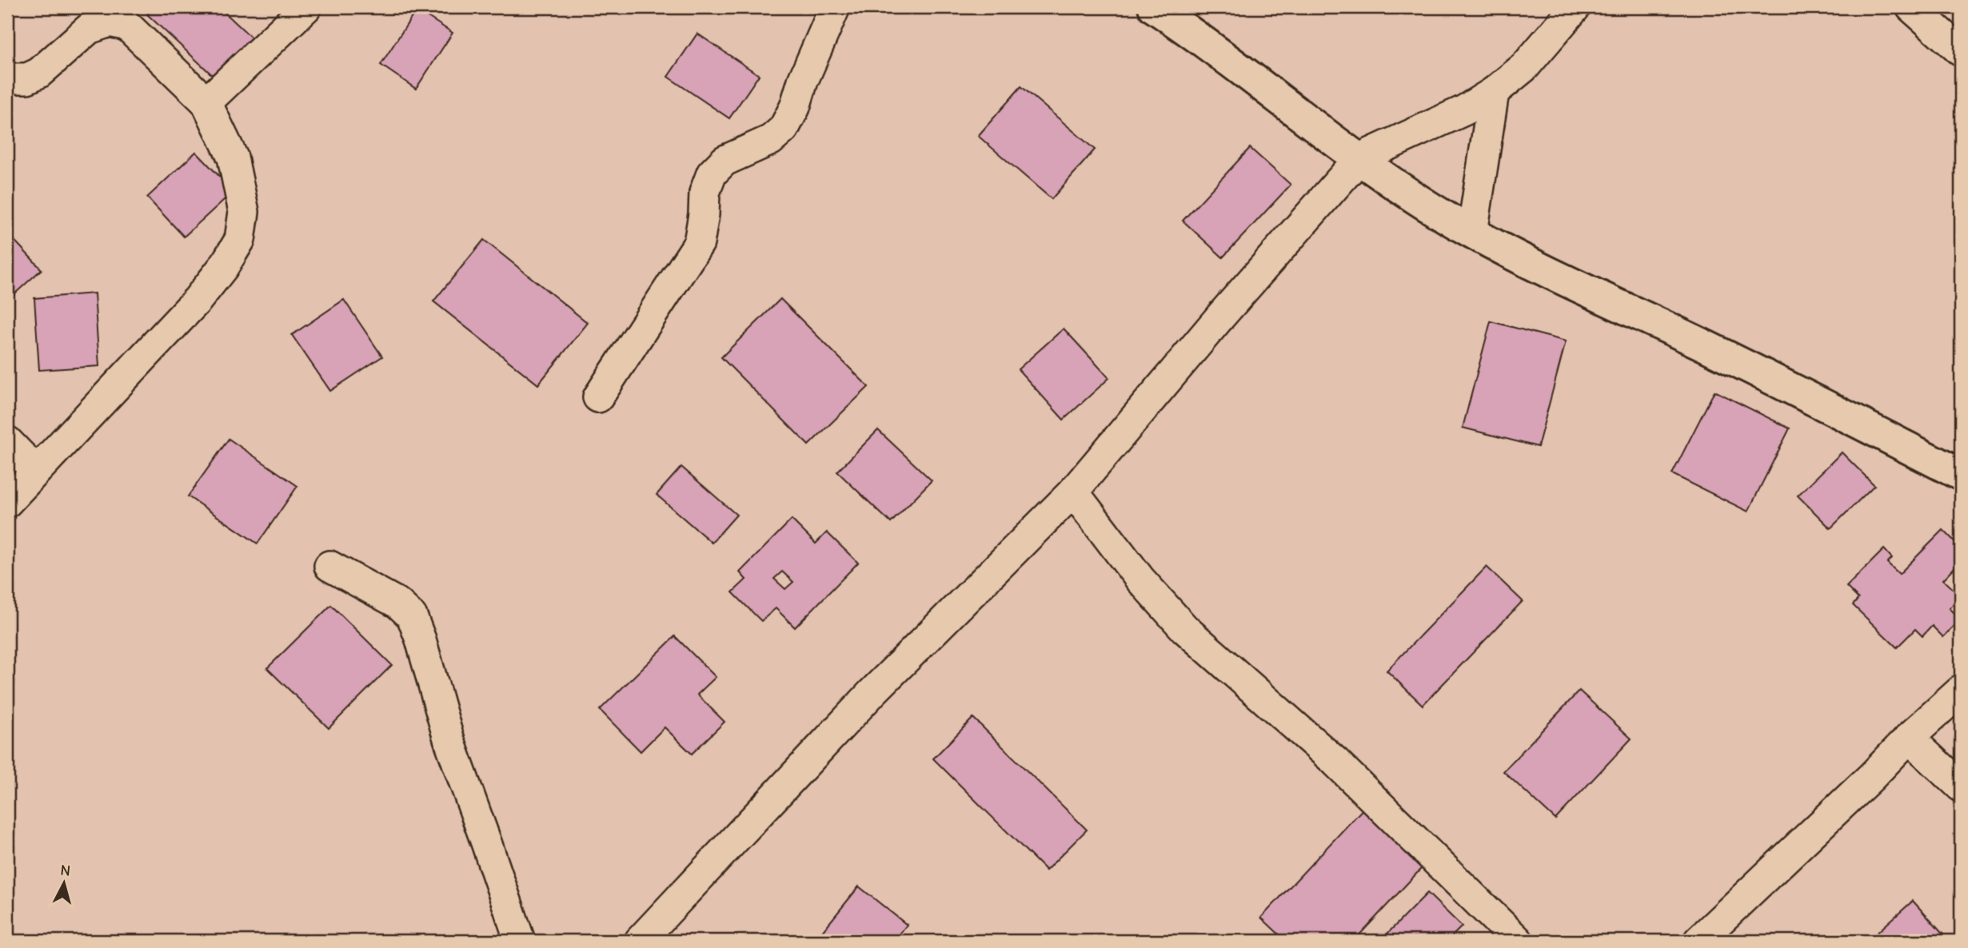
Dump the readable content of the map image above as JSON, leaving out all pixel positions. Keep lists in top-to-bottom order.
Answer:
{
  "north": "top"
}
